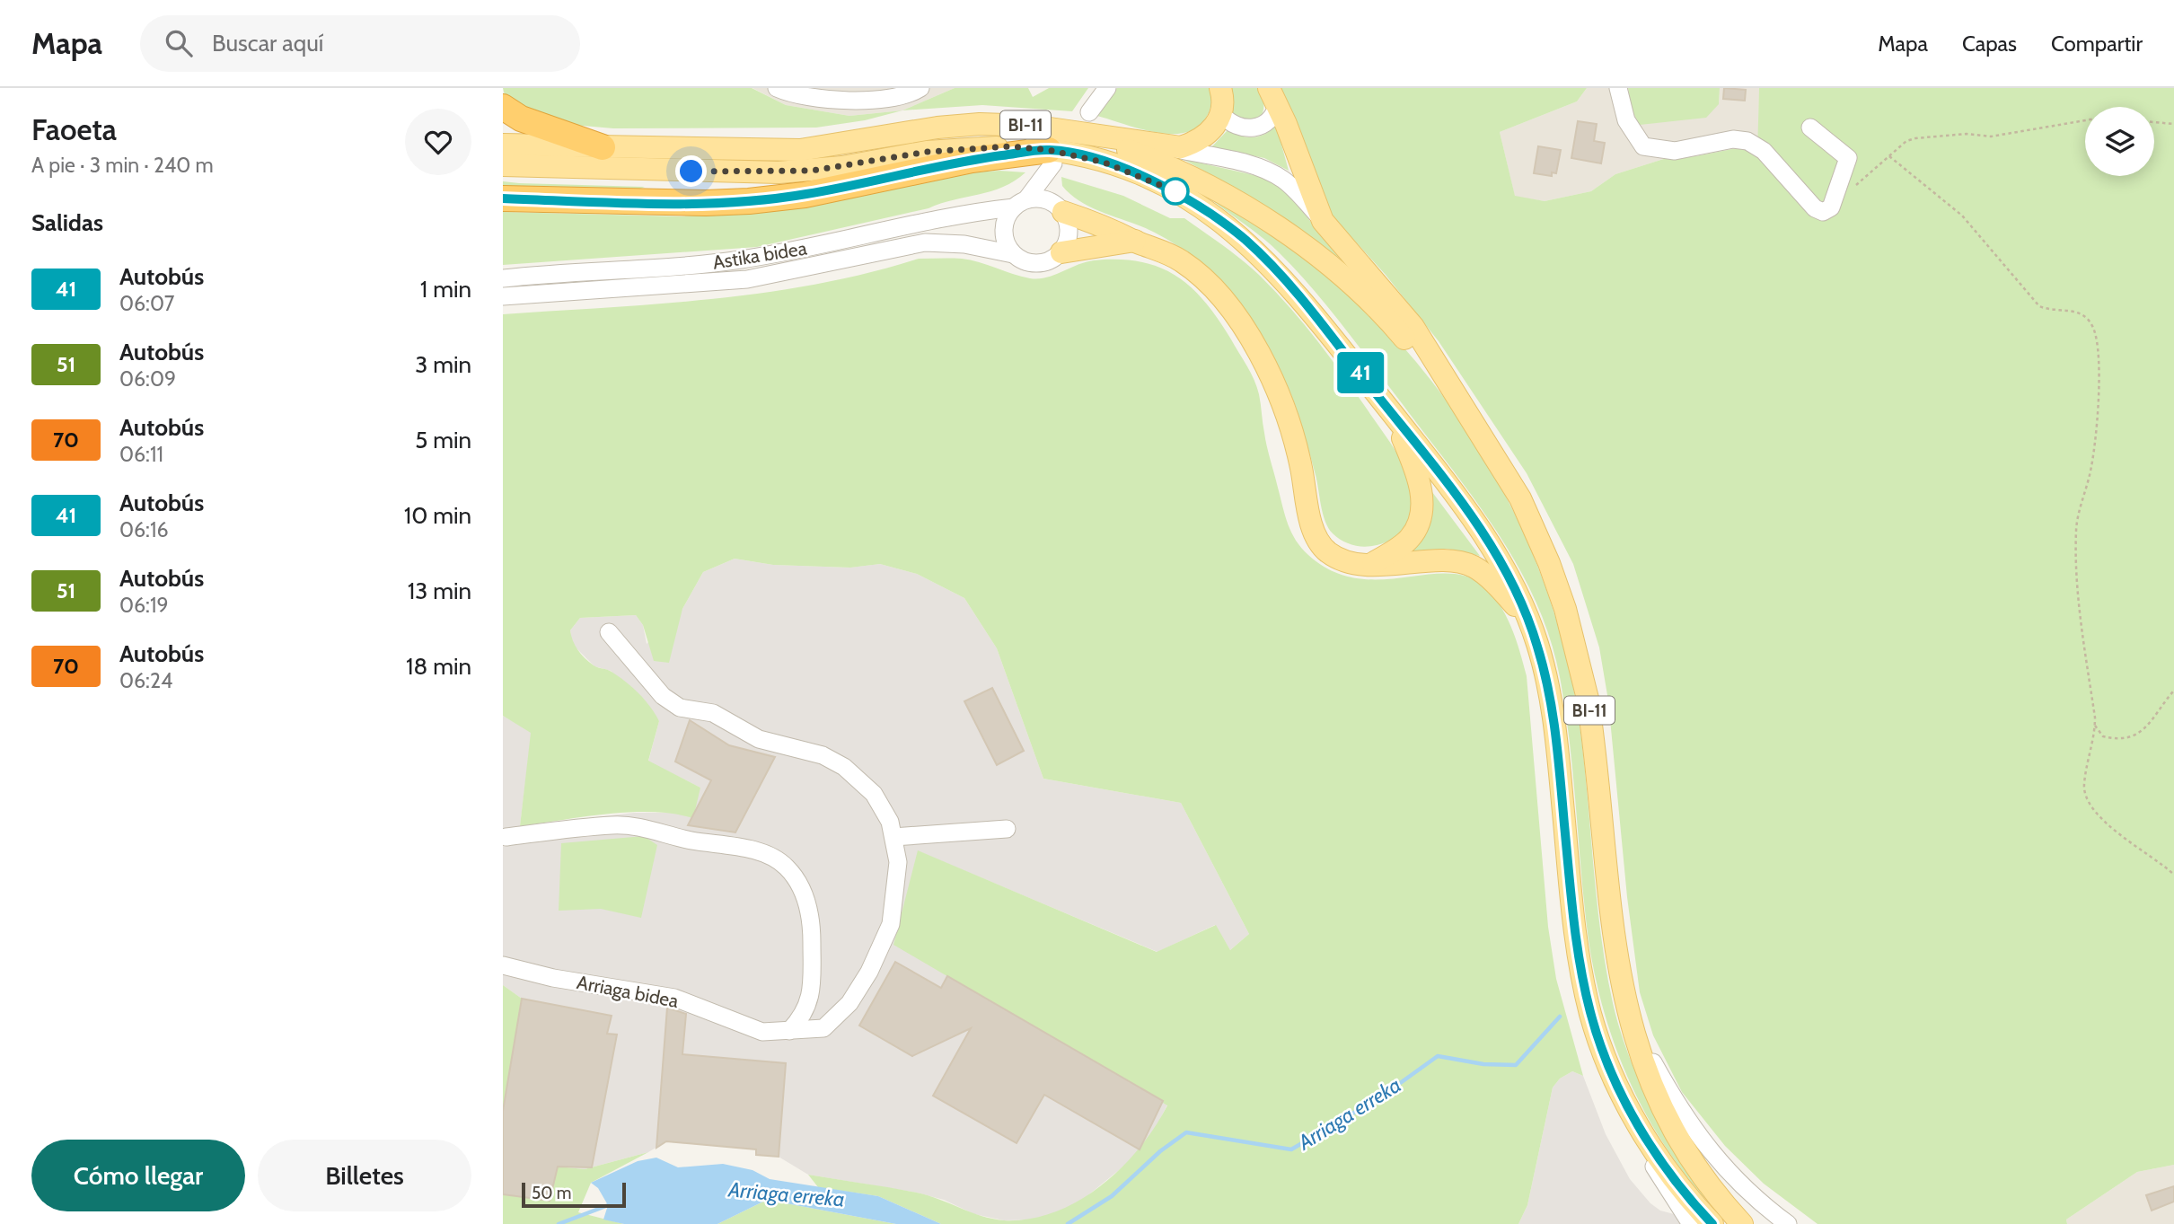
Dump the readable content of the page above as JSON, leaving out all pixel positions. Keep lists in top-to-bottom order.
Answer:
{
  "streets": {
    "main road": ["BI-11"],
    "street": ["Astika bidea", "Arriaga bidea"]
  },
  "water": ["Arriaga erreka"],
  "lines": ["bus line 41"],
  "scale_bar": "50 m",
  "page": {
    "header": "Mapa",
    "search": "Buscar aquí",
    "nav": ["Mapa", "Capas", "Compartir"],
    "heading": [
      ["Faoeta", "A pie · 3 min · 240 m"],
      "Salidas"
    ],
    "on_map": "41",
    "list": [
      {
        "mark": "41",
        "name": "Autobús",
        "note": "06:07",
        "value": "1 min"
      },
      {
        "mark": "51",
        "name": "Autobús",
        "note": "06:09",
        "value": "3 min"
      },
      {
        "mark": "70",
        "name": "Autobús",
        "note": "06:11",
        "value": "5 min"
      },
      {
        "mark": "41",
        "name": "Autobús",
        "note": "06:16",
        "value": "10 min"
      },
      {
        "mark": "51",
        "name": "Autobús",
        "note": "06:19",
        "value": "13 min"
      },
      {
        "mark": "70",
        "name": "Autobús",
        "note": "06:24",
        "value": "18 min"
      }
    ],
    "buttons": ["Cómo llegar", "Billetes"],
    "scale": "50 m"
  }
}
